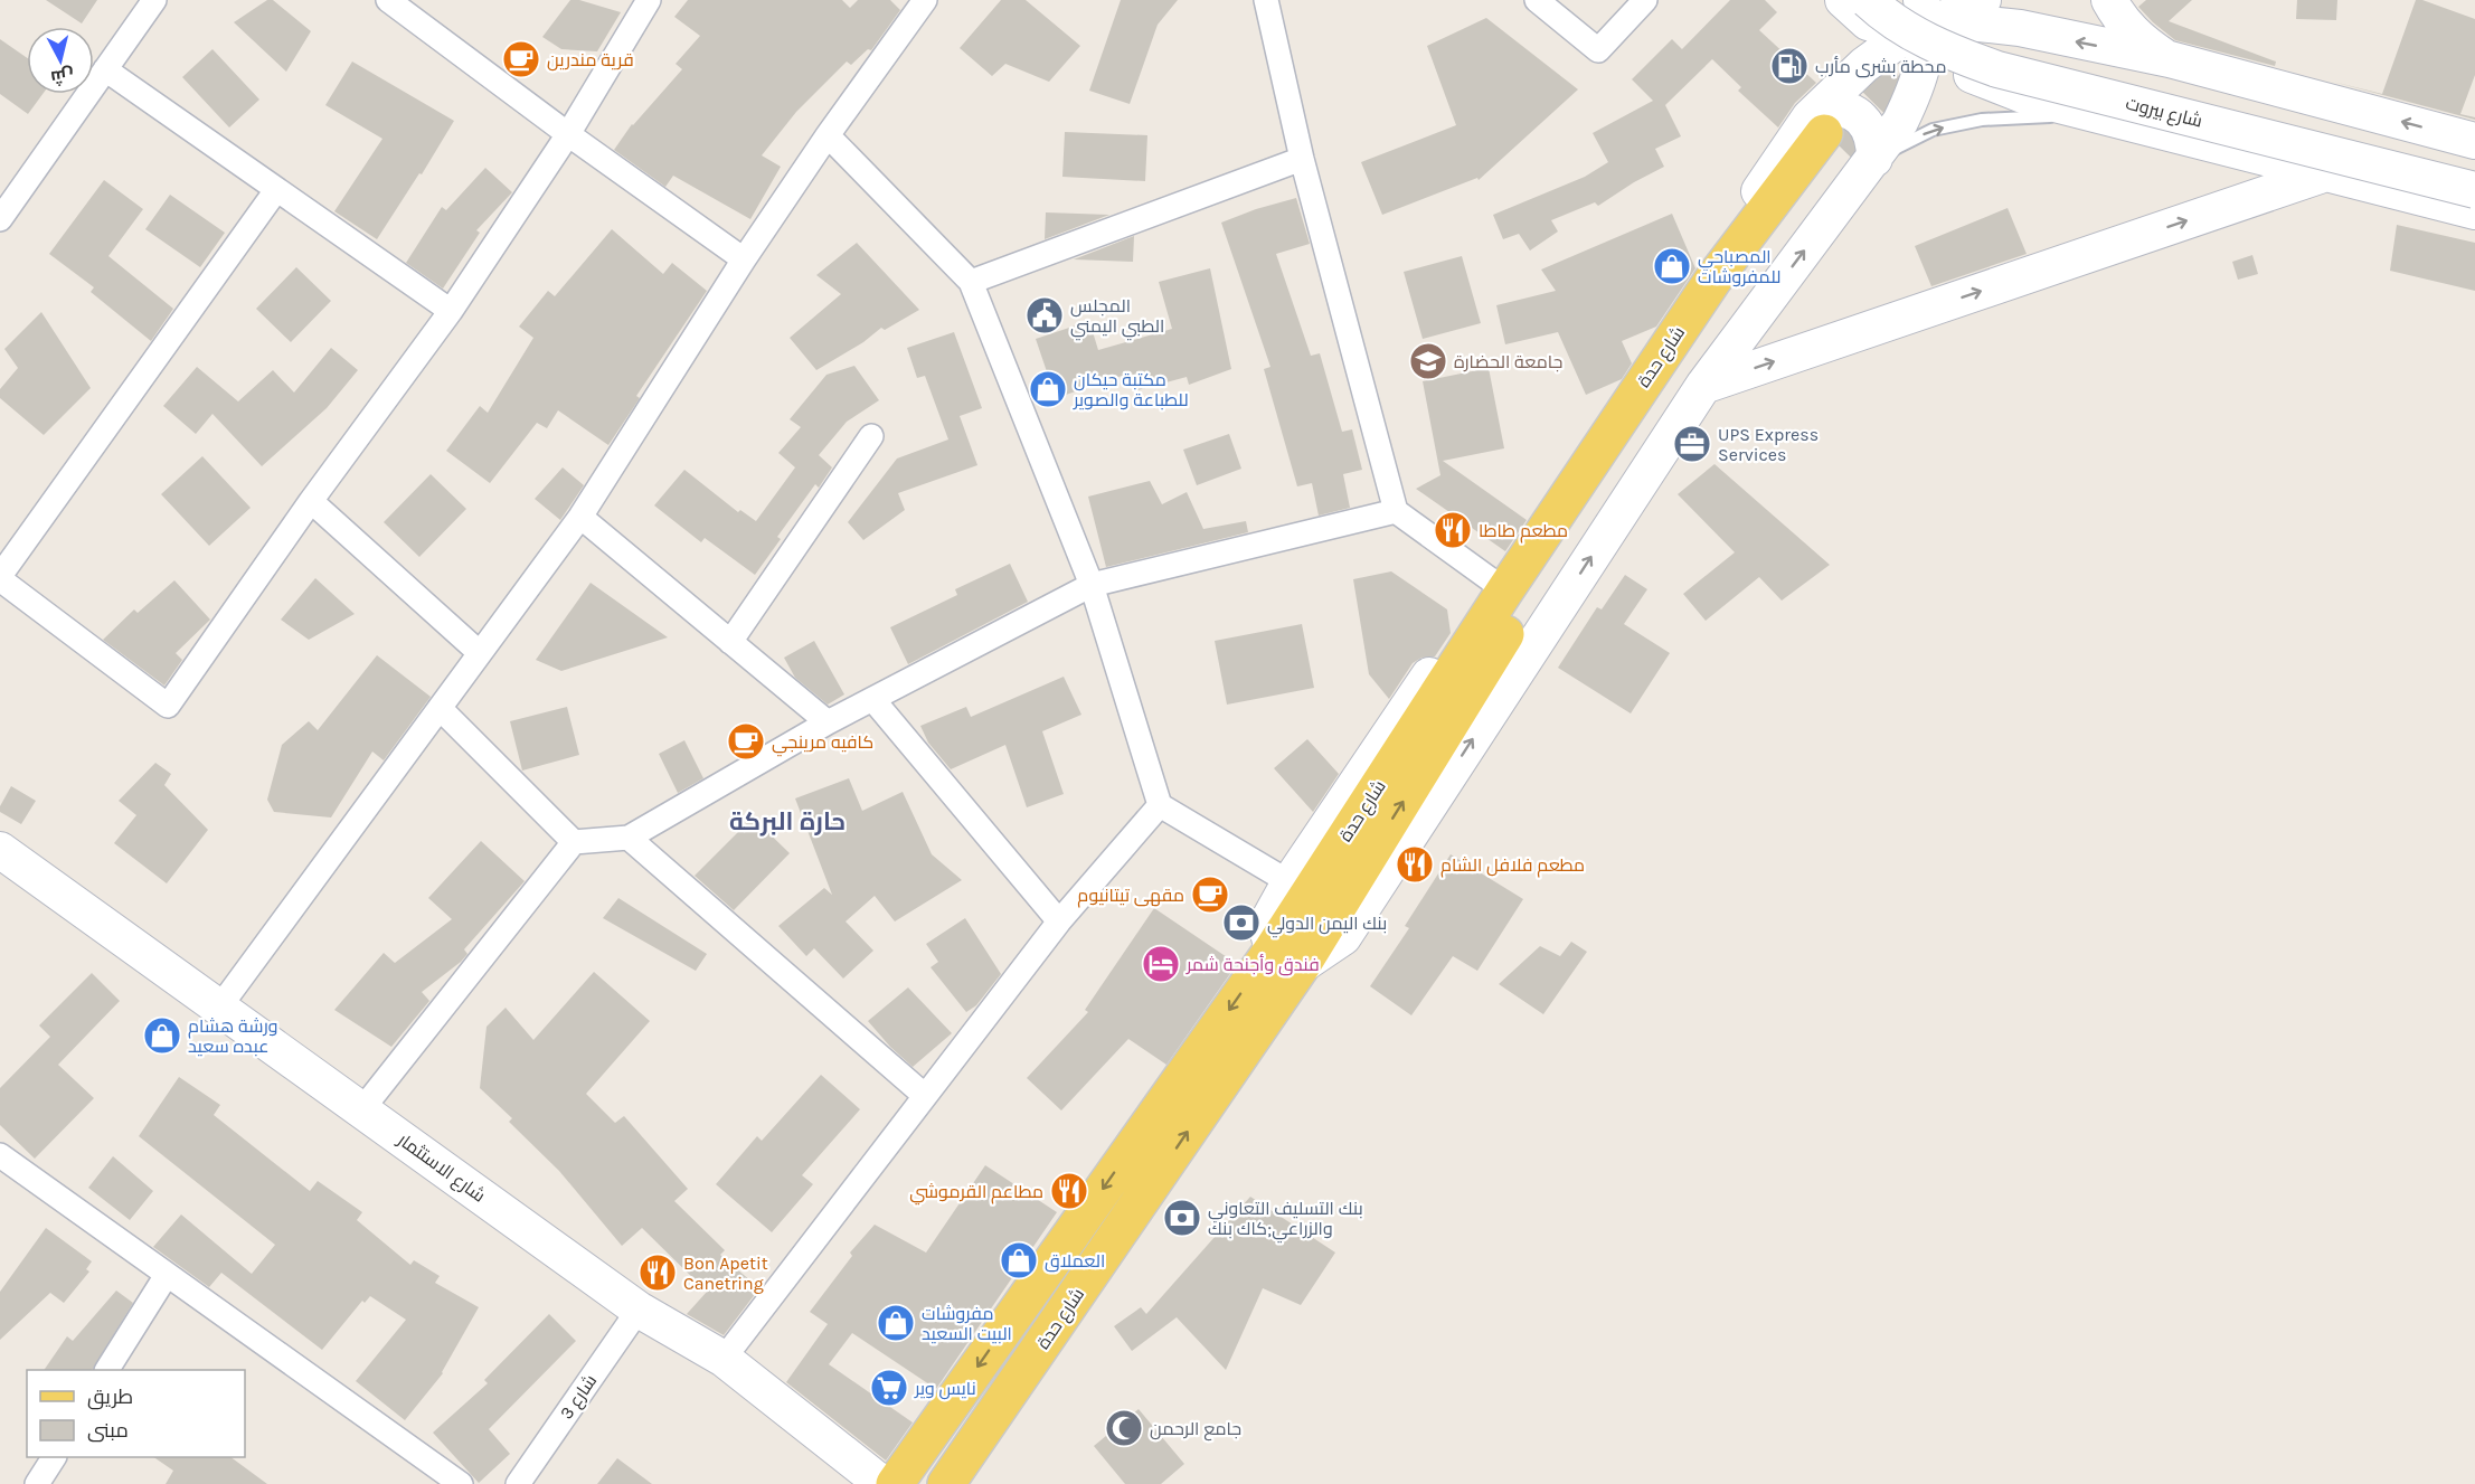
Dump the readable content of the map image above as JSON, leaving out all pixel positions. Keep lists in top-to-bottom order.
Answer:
{
  "streets": {
    "main road": ["شارع حدة"],
    "street": ["شارع بيروت", "شارع الاستثمار", "شارع 3"]
  },
  "crossings": [
    ["شارع الاستثمار", "شارع 3"]
  ],
  "districts": ["حارة البركة"],
  "places": {
    "cafe": ["قرية مندرين", "كافيه مرينجي", "مقهى تيتانيوم"],
    "fuel station": ["محطة بشرى مأرب"],
    "shop": [
      "المصباحي للمفروشات",
      "مكتبة حيكان للطباعة والصوير",
      "ورشة هشام عبده سعيد",
      "العملاق",
      "مفروشات البيت السعيد"
    ],
    "public building": ["المجلس الطبي اليمني"],
    "school or university": ["جامعة الحضارة"],
    "office": ["UPS Express Services"],
    "restaurant": [
      "مطعم طاطا",
      "مطعم فلافل الشام",
      "مطاعم القرموشي",
      "Bon Apetit Canetring"
    ],
    "bank": ["بنك اليمن الدولي", "بنك التسليف التعاوني والزراعي;كاك بنك"],
    "hotel": ["فندق وأجنحة شمر"],
    "supermarket": ["نايس وير"],
    "mosque": ["جامع الرحمن"]
  },
  "legend": ["طريق", "مبنى"],
  "north": "bottom"
}
